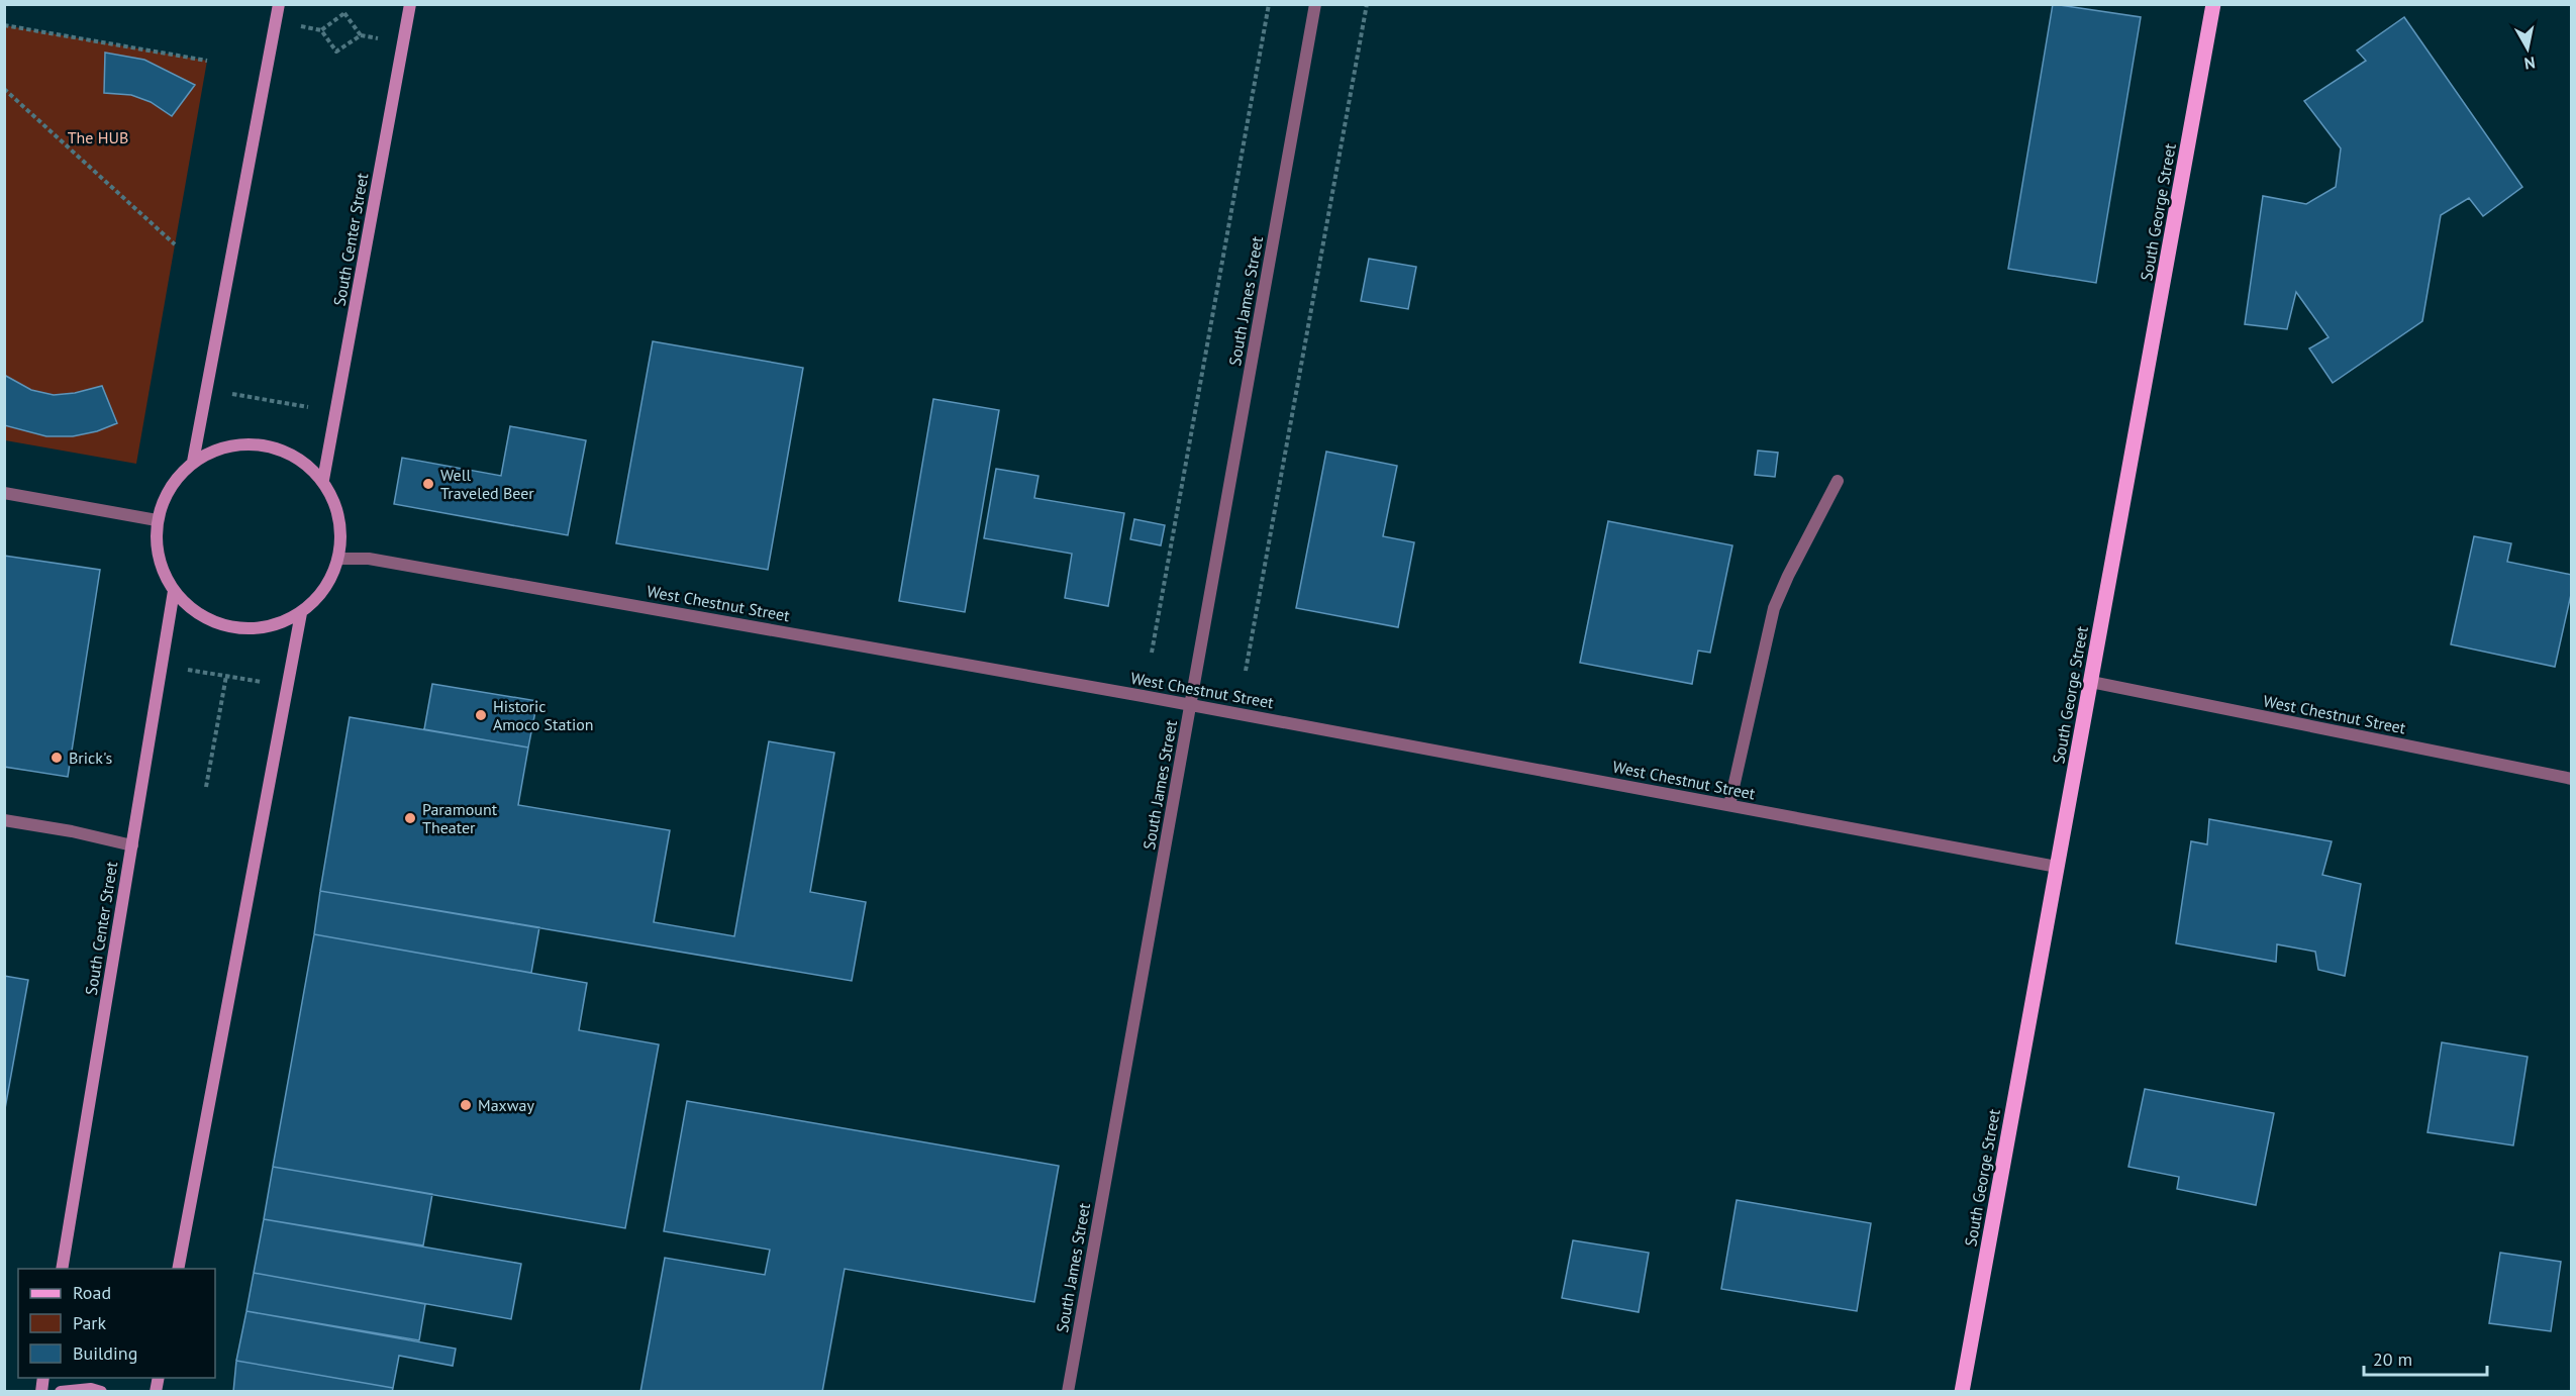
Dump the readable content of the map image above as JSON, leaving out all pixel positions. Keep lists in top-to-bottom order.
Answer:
{
  "streets": {
    "main road": ["South George Street"],
    "street": ["South Center Street", "South James Street", "West Chestnut Street"]
  },
  "crossings": [
    ["South George Street", "West Chestnut Street"],
    ["South Center Street", "West Chestnut Street"],
    ["South James Street", "West Chestnut Street"]
  ],
  "parks": ["The HUB"],
  "places": [
    "Well Traveled Beer",
    "Historic Amoco Station",
    "Brick's",
    "Paramount Theater",
    "Maxway"
  ],
  "legend": ["Road", "Park", "Building"],
  "scale_bar": "20 m",
  "north": "bottom"
}
